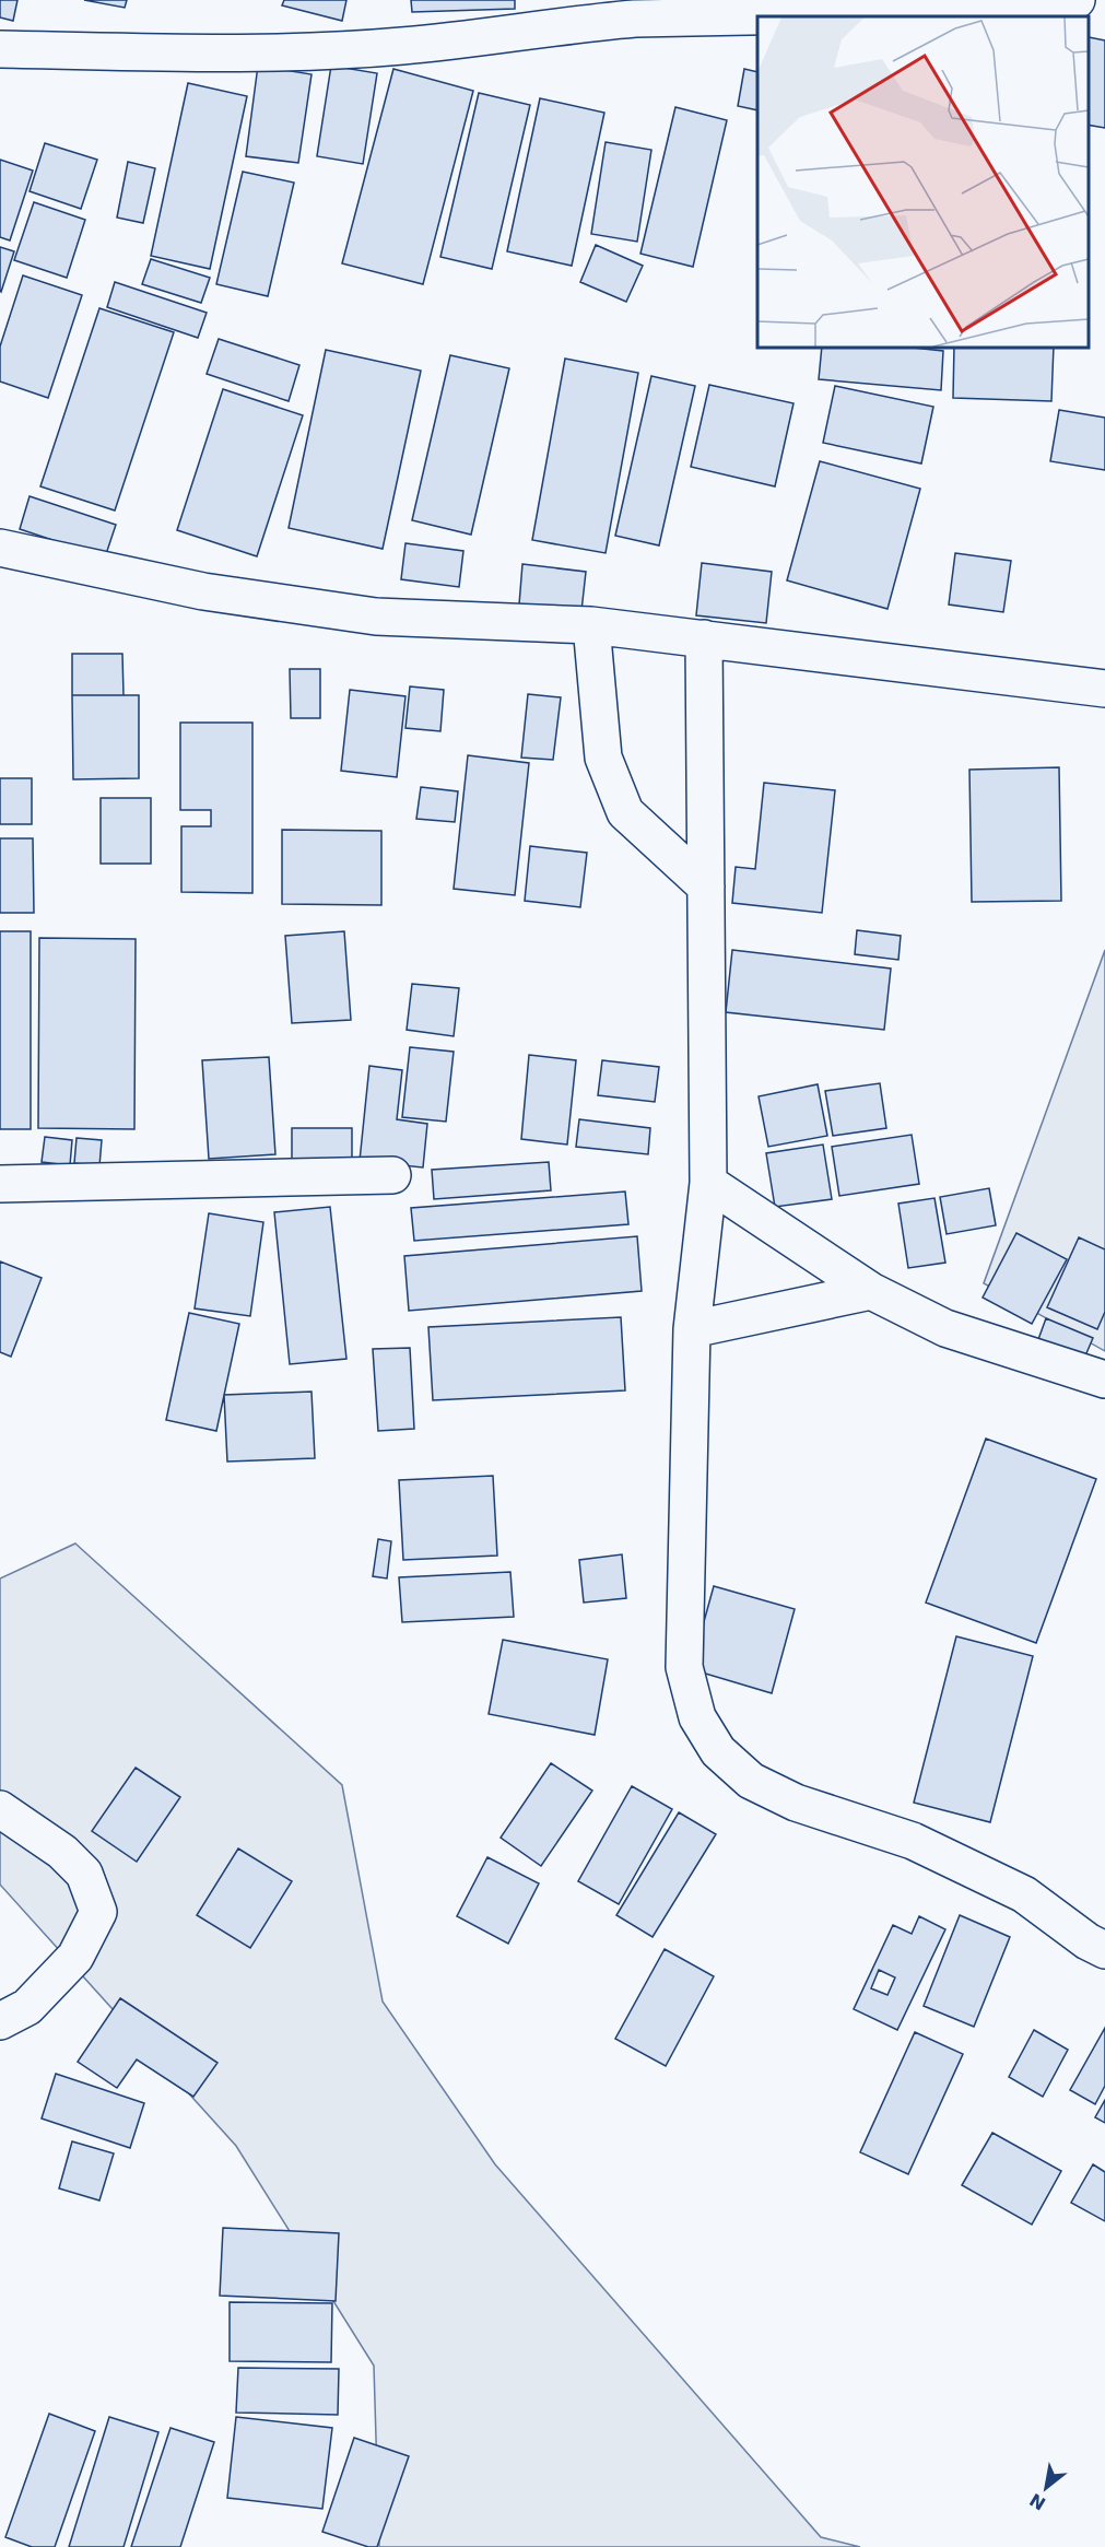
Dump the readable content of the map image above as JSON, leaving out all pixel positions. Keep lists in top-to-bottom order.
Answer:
{
  "north": "bottom left"
}
